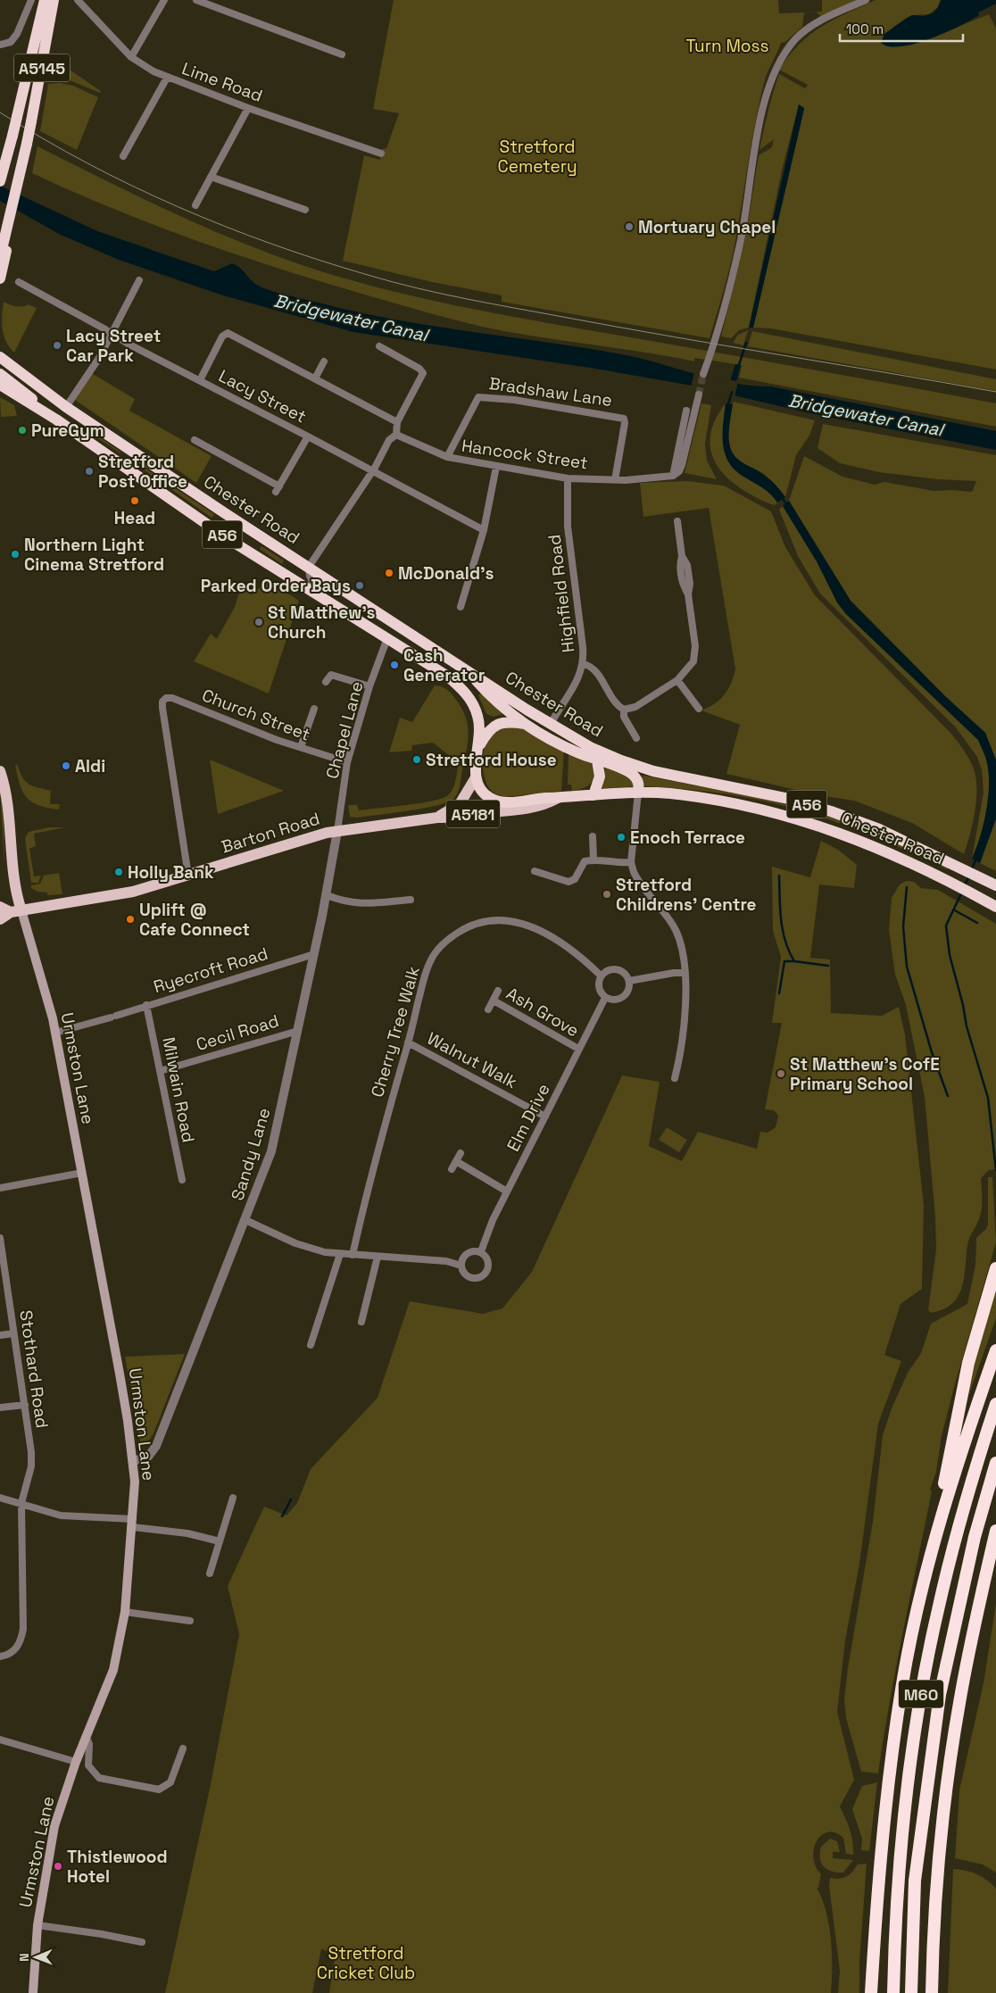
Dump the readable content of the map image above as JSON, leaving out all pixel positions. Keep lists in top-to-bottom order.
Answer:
{
  "streets": {
    "highway": [
      "A5145",
      "Chester Road",
      "A56",
      "M60"
    ],
    "main road": ["A5181", "Barton Road", "Urmston Lane"],
    "street": [
      "Lime Road",
      "Bradshaw Lane",
      "Lacy Street",
      "Hancock Street",
      "Highfield Road",
      "Church Street",
      "Chapel Lane",
      "Ryecroft Road",
      "Ash Grove",
      "Cherry Tree Walk",
      "Cecil Road",
      "Walnut Walk",
      "Milwain Road",
      "Elm Drive",
      "Sandy Lane",
      "Stothard Road"
    ]
  },
  "crossings": [
    ["Bradshaw Lane", "Hancock Street"],
    ["Hancock Street", "Highfield Road"],
    ["Chester Road", "A56"],
    ["Chester Road", "Chapel Lane"],
    ["Chester Road", "Barton Road"],
    ["Church Street", "Chapel Lane"],
    ["Church Street", "Barton Road"],
    ["Chapel Lane", "Barton Road"],
    ["Chapel Lane", "Sandy Lane"],
    ["Barton Road", "Urmston Lane"],
    ["Barton Road", "Sandy Lane"],
    ["Ryecroft Road", "Urmston Lane"],
    ["Ryecroft Road", "Milwain Road"],
    ["Ryecroft Road", "Sandy Lane"],
    ["Ash Grove", "Elm Drive"],
    ["Cherry Tree Walk", "Walnut Walk"],
    ["Cherry Tree Walk", "Elm Drive"],
    ["Cecil Road", "Milwain Road"],
    ["Cecil Road", "Sandy Lane"],
    ["Walnut Walk", "Elm Drive"],
    ["Urmston Lane", "Sandy Lane"]
  ],
  "water": ["Bridgewater Canal"],
  "parks": ["Turn Moss", "Stretford Cemetery", "Stretford Cricket Club"],
  "places": [
    "Mortuary Chapel",
    "Lacy Street Car Park",
    "PureGym",
    "Stretford Post Office",
    "Head",
    "Northern Light Cinema Stretford",
    "McDonald's",
    "Parked Order Bays",
    "St Matthew's Church",
    "Cash Generator",
    "Stretford House",
    "Aldi",
    "Enoch Terrace",
    "Holly Bank",
    "Stretford Childrens' Centre",
    "Uplift @ Cafe Connect",
    "St Matthew's CofE Primary School",
    "Thistlewood Hotel"
  ],
  "scale_bar": "100 m",
  "north": "left"
}
